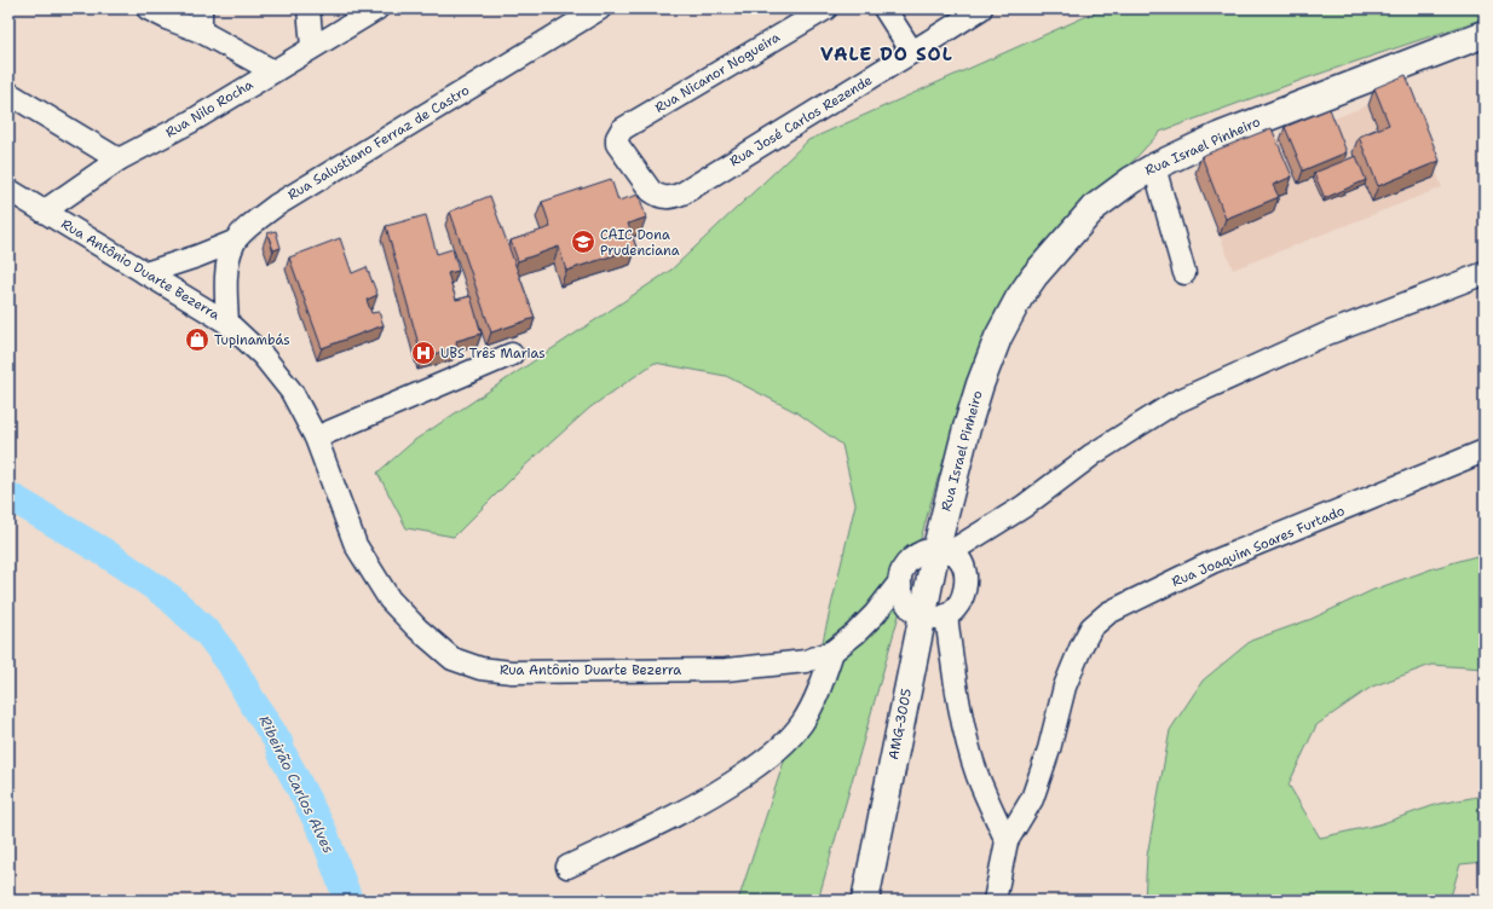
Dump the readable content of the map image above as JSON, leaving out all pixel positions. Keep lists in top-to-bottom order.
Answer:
{
  "streets": {
    "main road": ["Rua Israel Pinheiro", "AMG-3005"],
    "street": [
      "Rua Nicanor Nogueira",
      "Rua Nilo Rocha",
      "Rua José Carlos Rezende",
      "Rua Salustiano Ferraz de Castro",
      "Rua Antônio Duarte Bezerra",
      "Rua Joaquim Soares Furtado"
    ]
  },
  "crossings": [
    ["Rua Nicanor Nogueira", "Rua José Carlos Rezende"],
    ["Rua Nilo Rocha", "Rua Antônio Duarte Bezerra"],
    ["Rua Israel Pinheiro", "Rua Antônio Duarte Bezerra"],
    ["Rua Israel Pinheiro", "AMG-3005"],
    ["Rua Antônio Duarte Bezerra", "AMG-3005"]
  ],
  "districts": ["VALE DO SOL"],
  "water": ["Ribeirão Carlos Alves"],
  "places": {
    "school or university": ["CAIC Dona Prudenciana"],
    "shop": ["Tupinambás"],
    "hospital": ["UBS Três Marias"]
  }
}
